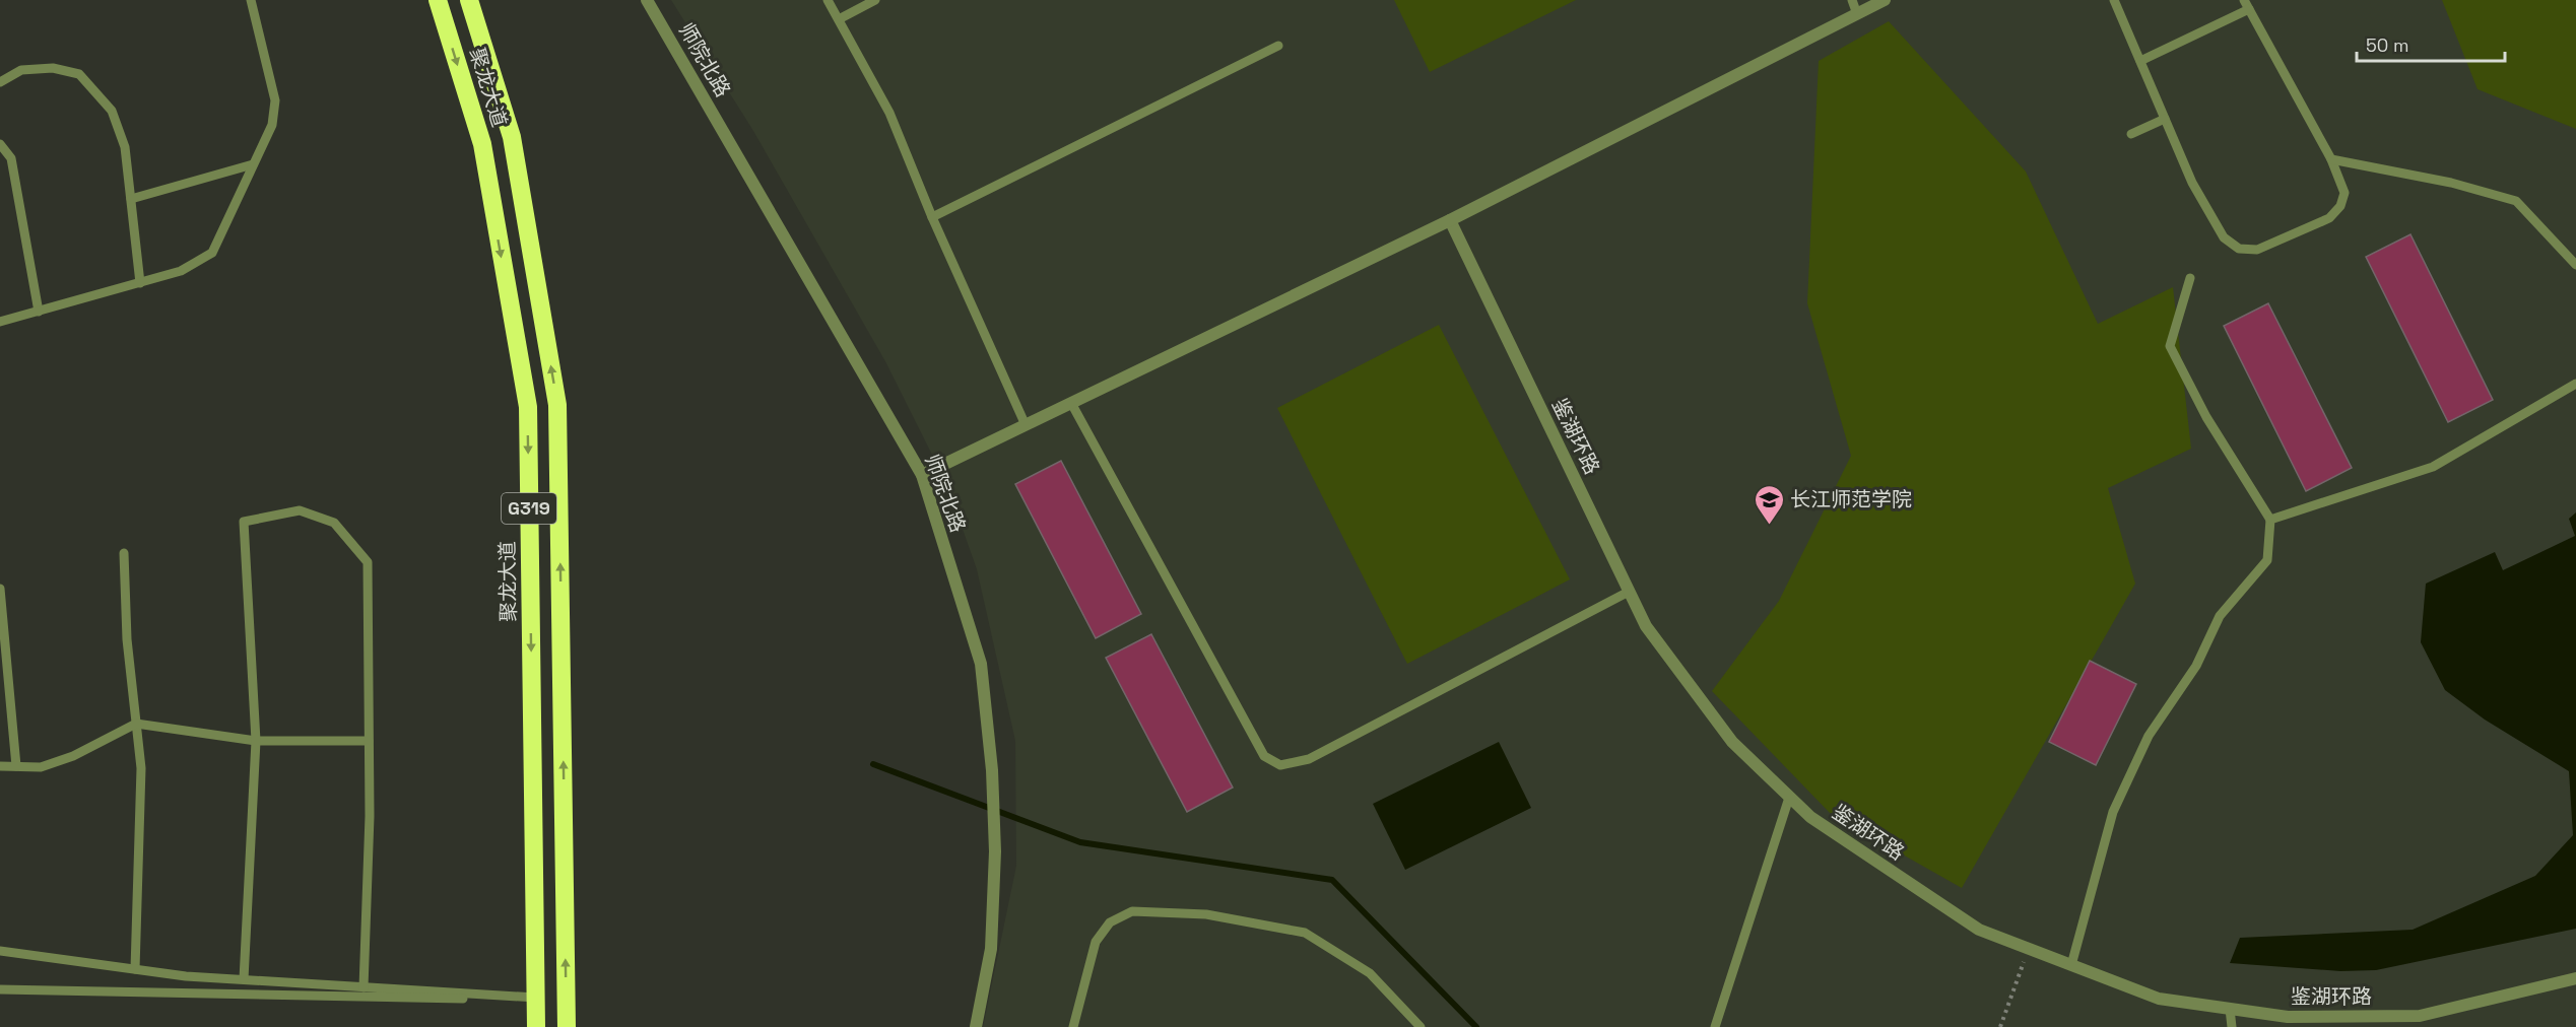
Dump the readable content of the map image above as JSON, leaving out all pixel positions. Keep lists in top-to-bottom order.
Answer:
{
  "streets": {
    "highway": ["聚龙大道", "G319"],
    "street": ["师院北路", "鉴湖环路"]
  },
  "places": {
    "school or university": ["长江师范学院"]
  },
  "scale_bar": "50 m"
}
